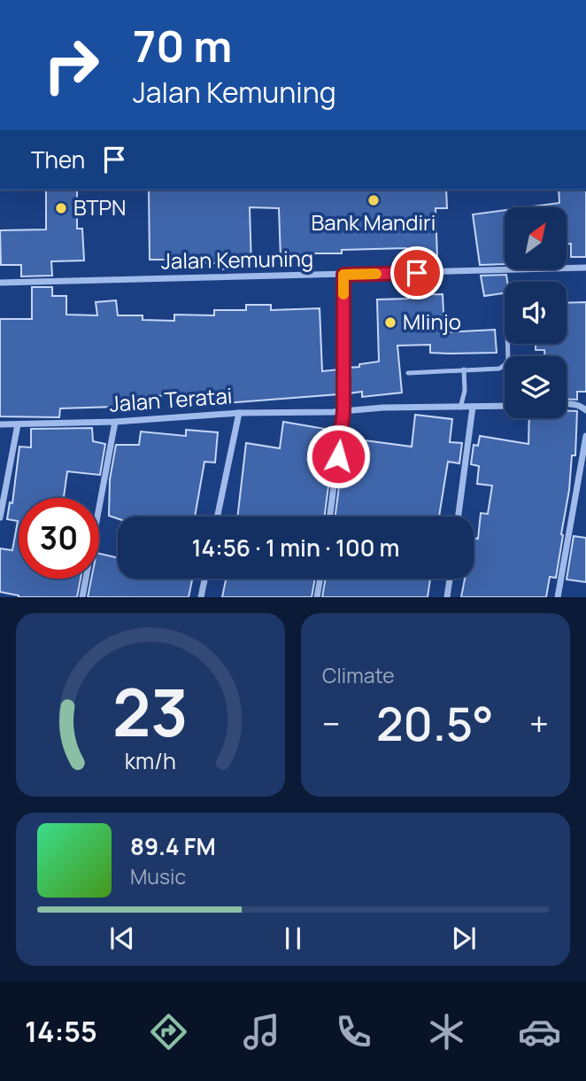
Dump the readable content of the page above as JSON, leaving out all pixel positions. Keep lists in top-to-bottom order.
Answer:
{
  "streets": {
    "street": ["Jalan Kemuning", "Jalan Teratai"]
  },
  "places": ["Bank Mandiri", "BTPN", "Mlinjo"],
  "north": "top right",
  "page": {
    "turn": ["70 m", "Jalan Kemuning"],
    "then": "Then",
    "limit": "30",
    "trip": "14:56 · 1 min · 100 m",
    "tile": "Climate",
    "heat": ["−", "20.5°", "+"],
    "song": ["89.4 FM", "Music"],
    "tabs": "14:55",
    "gauge": ["23", "km/h"]
  }
}
